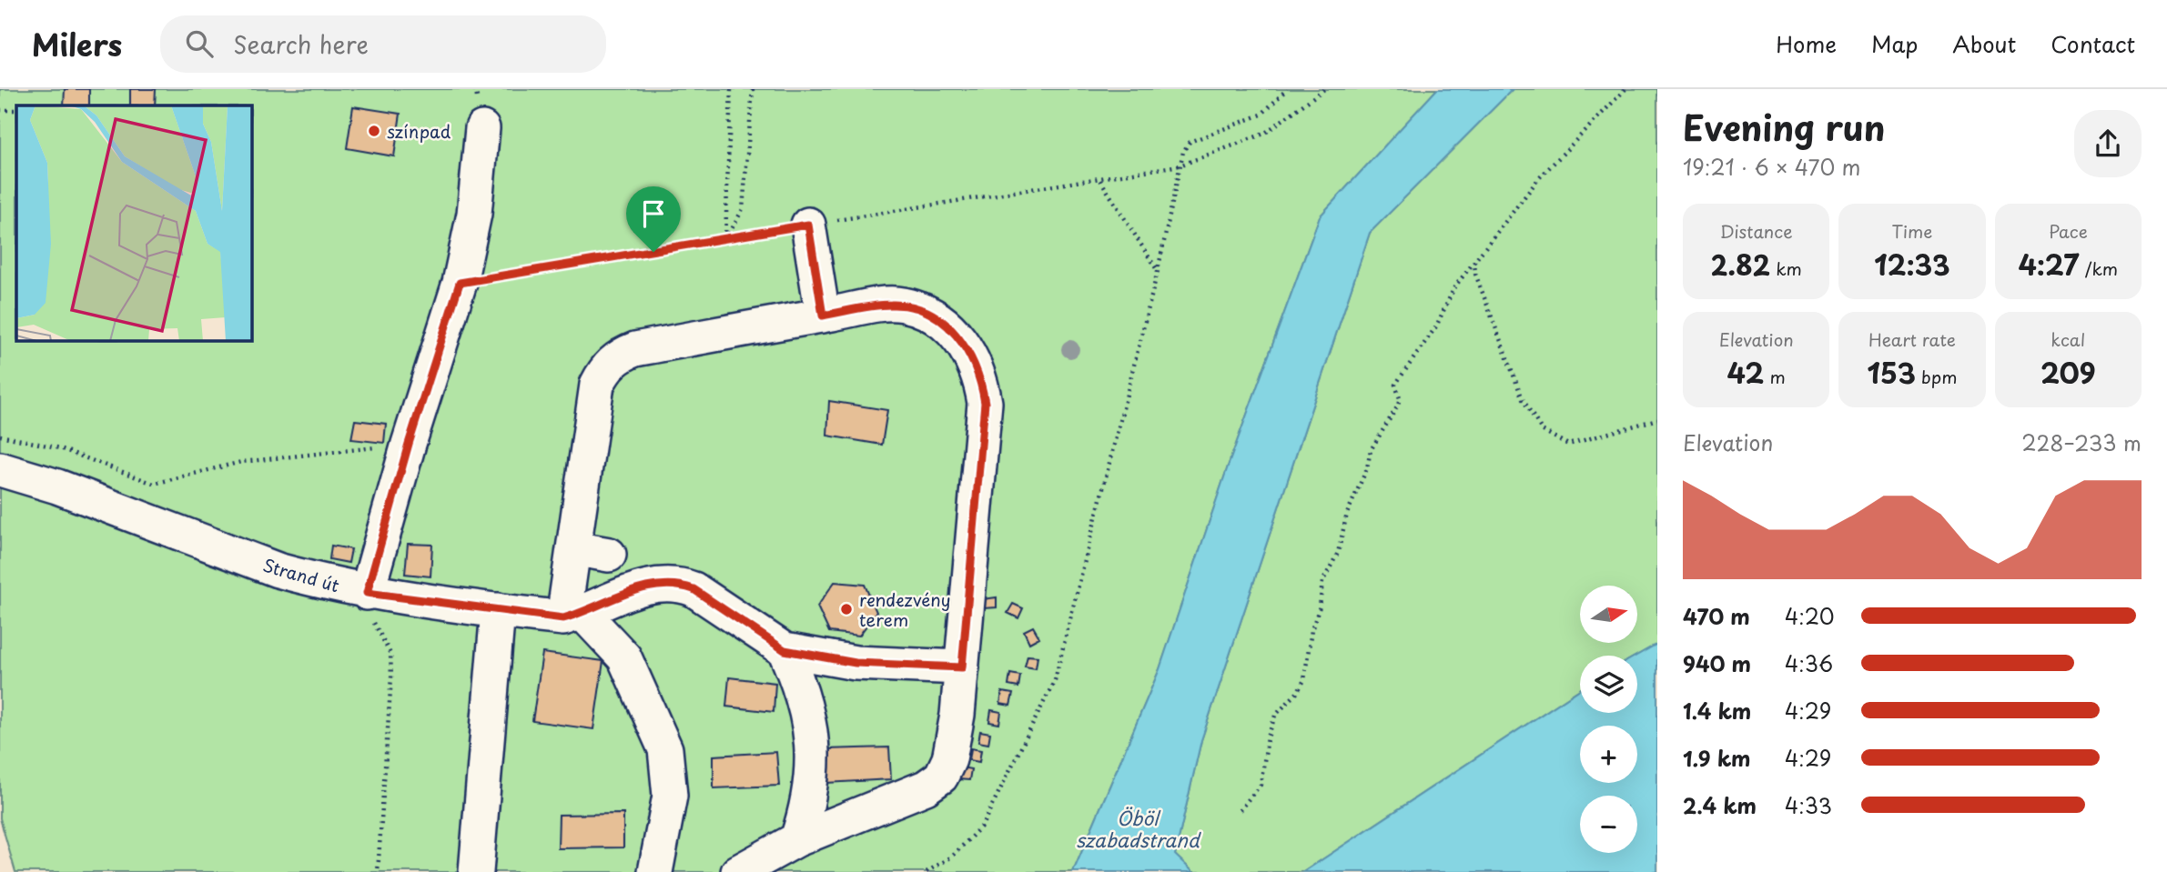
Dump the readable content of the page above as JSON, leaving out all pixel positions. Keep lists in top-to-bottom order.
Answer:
{
  "streets": {
    "lane": ["Strand út"]
  },
  "water": ["Öböl szabadstrand"],
  "places": ["színpad", "rendezvény terem"],
  "north": "right",
  "page": {
    "header": "Milers",
    "search": "Search here",
    "nav": [
      "Home",
      "Map",
      "About",
      "Contact"
    ],
    "heading": ["Evening run", "19:21 · 6 × 470 m"],
    "stats": [
      ["Distance", "2.82 km"],
      ["Time", "12:33"],
      ["Pace", "4:27 /km"],
      ["Elevation", "42 m"],
      ["Heart rate", "153 bpm"],
      ["kcal", "209"]
    ],
    "chart": ["Elevation", "228–233 m"],
    "map_buttons": ["+", "−"],
    "list": [
      {
        "name": "470 m",
        "note": "4:20"
      },
      {
        "name": "940 m",
        "note": "4:36"
      },
      {
        "name": "1.4 km",
        "note": "4:29"
      },
      {
        "name": "1.9 km",
        "note": "4:29"
      },
      {
        "name": "2.4 km",
        "note": "4:33"
      }
    ]
  }
}
